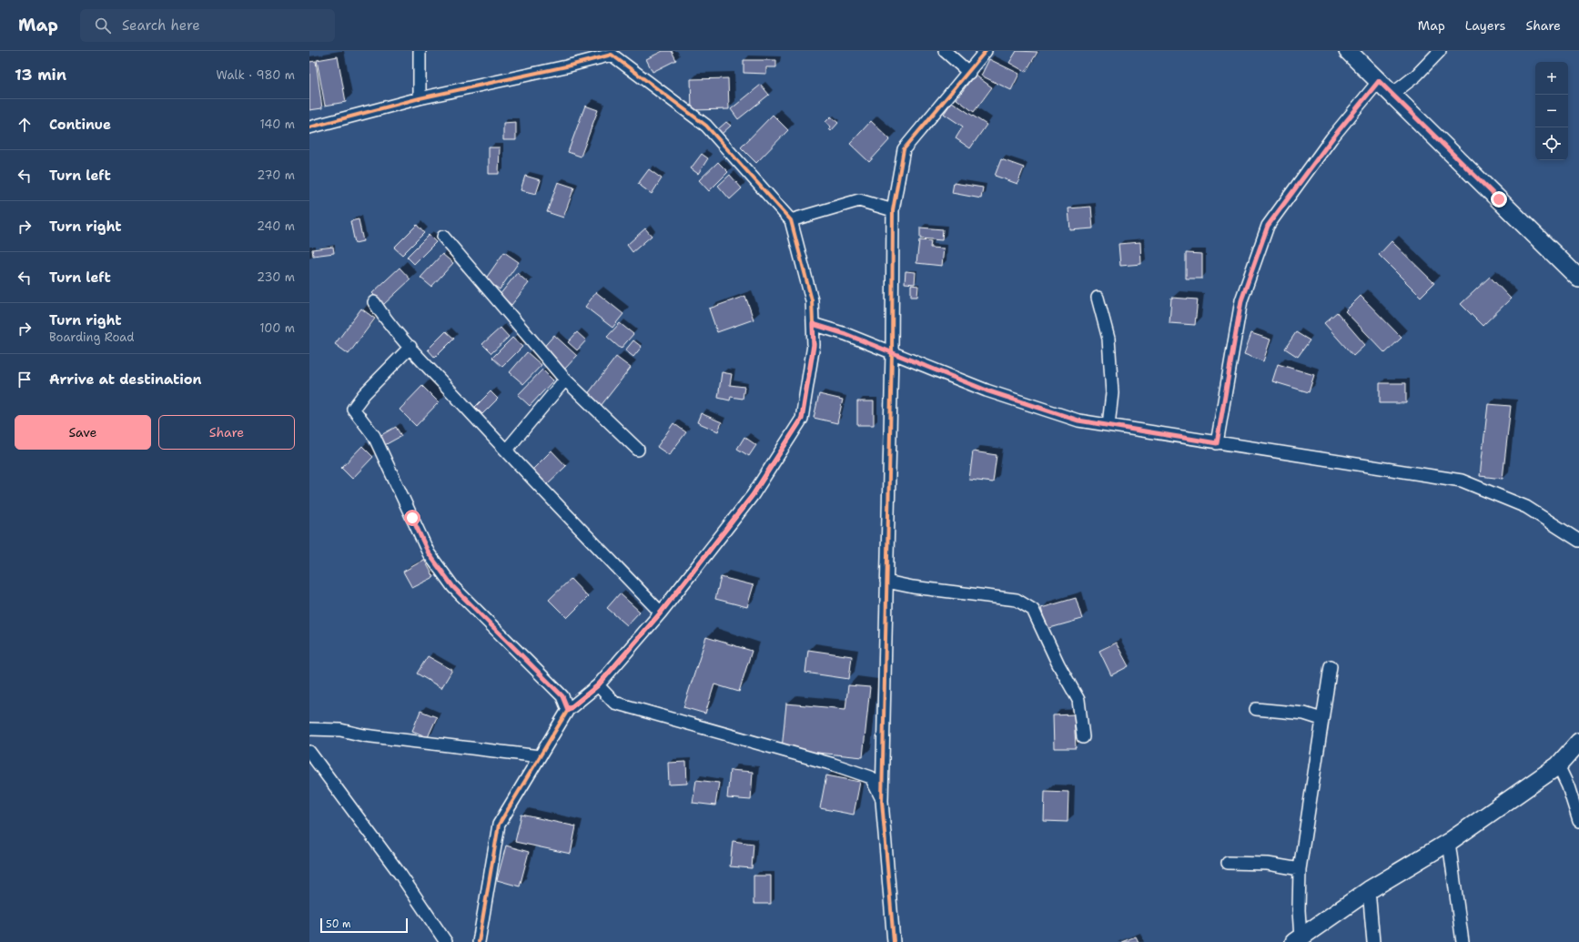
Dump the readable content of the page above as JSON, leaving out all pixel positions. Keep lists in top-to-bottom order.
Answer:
{
  "scale_bar": "50 m",
  "page": {
    "header": "Map",
    "search": "Search here",
    "nav": ["Map", "Layers", "Share"],
    "heading": ["13 min", "Walk · 980 m"],
    "map_buttons": ["+", "−"],
    "list": [
      ["Continue", "140 m"],
      ["Turn left", "270 m"],
      ["Turn right", "240 m"],
      ["Turn left", "230 m"],
      ["Turn right", "Boarding Road", "100 m"],
      "Arrive at destination"
    ],
    "buttons": ["Save", "Share"],
    "scale": "50 m"
  }
}
